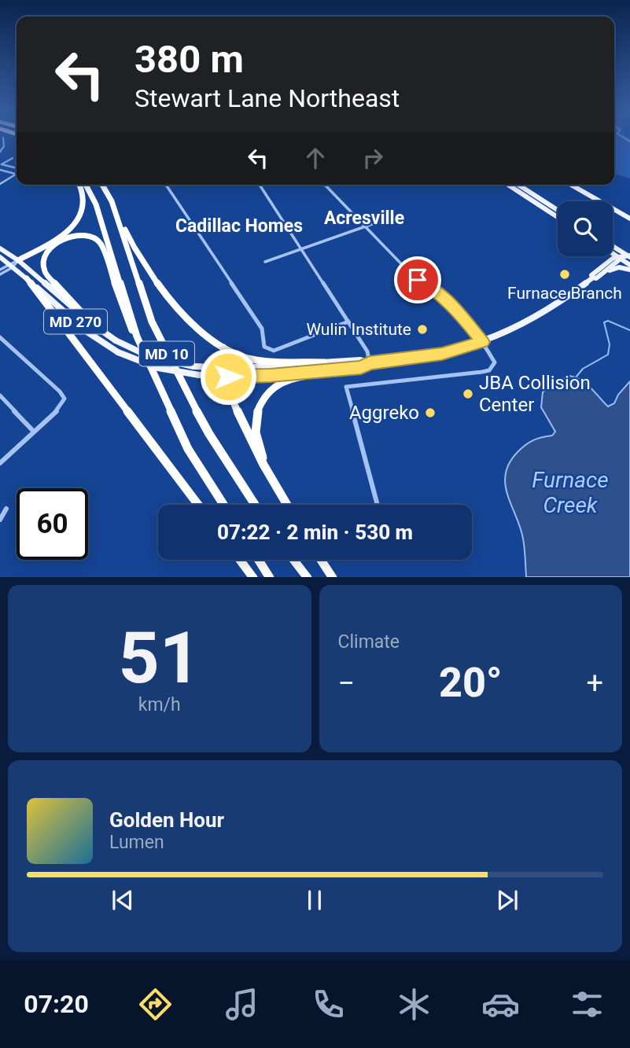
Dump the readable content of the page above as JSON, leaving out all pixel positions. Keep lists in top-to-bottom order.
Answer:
{
  "streets": {
    "highway": ["MD 10"],
    "main road": ["MD 270"]
  },
  "districts": ["Acresville", "Cadillac Homes"],
  "water": ["Furnace Creek"],
  "places": [
    "Furnace Branch",
    "Wulin Institute",
    "JBA Collision Center",
    "Aggreko"
  ],
  "page": {
    "turn": ["380 m", "Stewart Lane Northeast"],
    "limit": "60",
    "trip": "07:22 · 2 min · 530 m",
    "tile": [
      ["51", "km/h"],
      "Climate"
    ],
    "heat": ["−", "20°", "+"],
    "song": ["Golden Hour", "Lumen"],
    "tabs": "07:20"
  }
}
